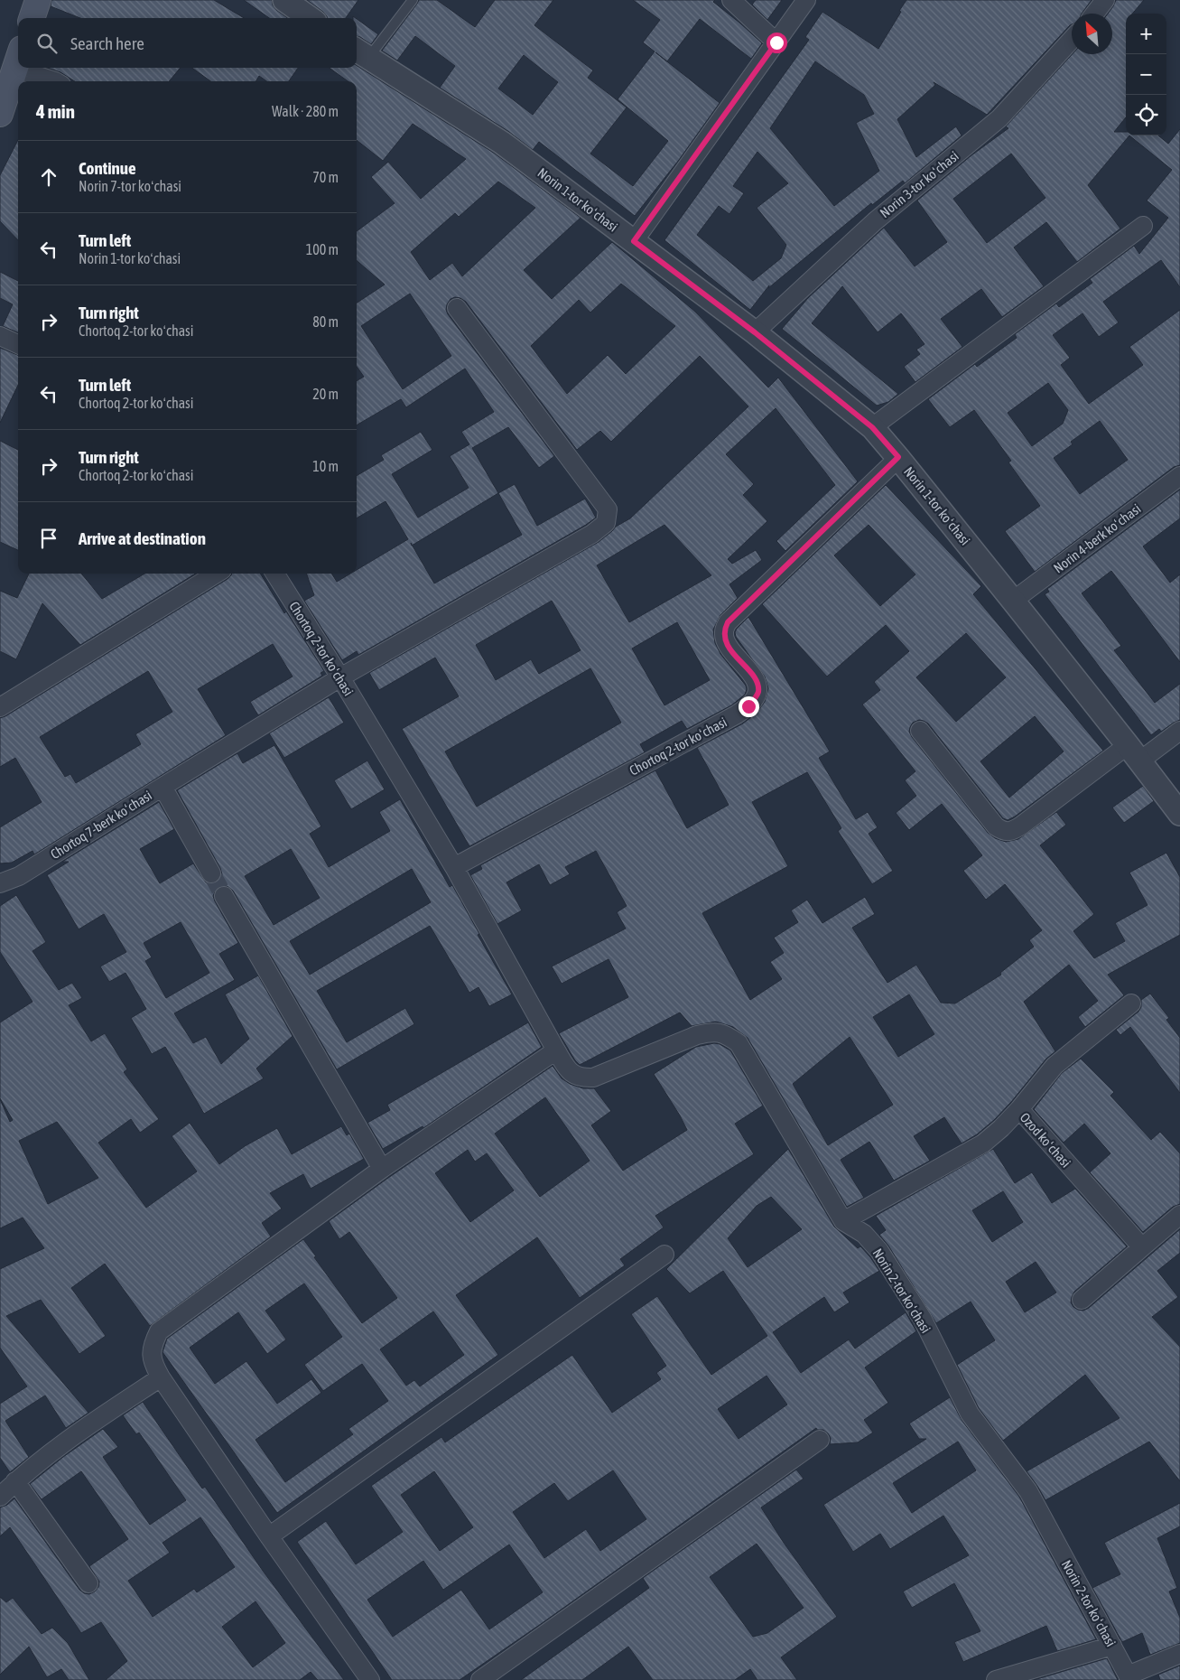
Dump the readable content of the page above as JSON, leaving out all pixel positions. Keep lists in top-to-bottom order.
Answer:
{
  "streets": {
    "street": [
      "Norin 3-tor koʻchasi",
      "Norin 1-tor koʻchasi",
      "Norin 4-berk koʻchasi",
      "Chortoq 2-tor koʻchasi",
      "Chortoq 7-berk koʻchasi",
      "Ozod koʻchasi",
      "Norin 2-tor koʻchasi"
    ]
  },
  "crossings": [
    ["Norin 3-tor koʻchasi", "Norin 1-tor koʻchasi"],
    ["Norin 1-tor koʻchasi", "Norin 4-berk koʻchasi"],
    ["Norin 1-tor koʻchasi", "Chortoq 2-tor koʻchasi"],
    ["Chortoq 2-tor koʻchasi", "Norin 2-tor koʻchasi"],
    ["Ozod koʻchasi", "Norin 2-tor koʻchasi"]
  ],
  "north": "top left",
  "page": {
    "map_buttons": ["+", "−"],
    "search": "Search here",
    "heading": ["4 min", "Walk · 280 m"],
    "list": [
      ["Continue", "Norin 7-tor koʻchasi", "70 m"],
      ["Turn left", "Norin 1-tor koʻchasi", "100 m"],
      ["Turn right", "Chortoq 2-tor koʻchasi", "80 m"],
      ["Turn left", "Chortoq 2-tor koʻchasi", "20 m"],
      ["Turn right", "Chortoq 2-tor koʻchasi", "10 m"],
      "Arrive at destination"
    ]
  }
}
